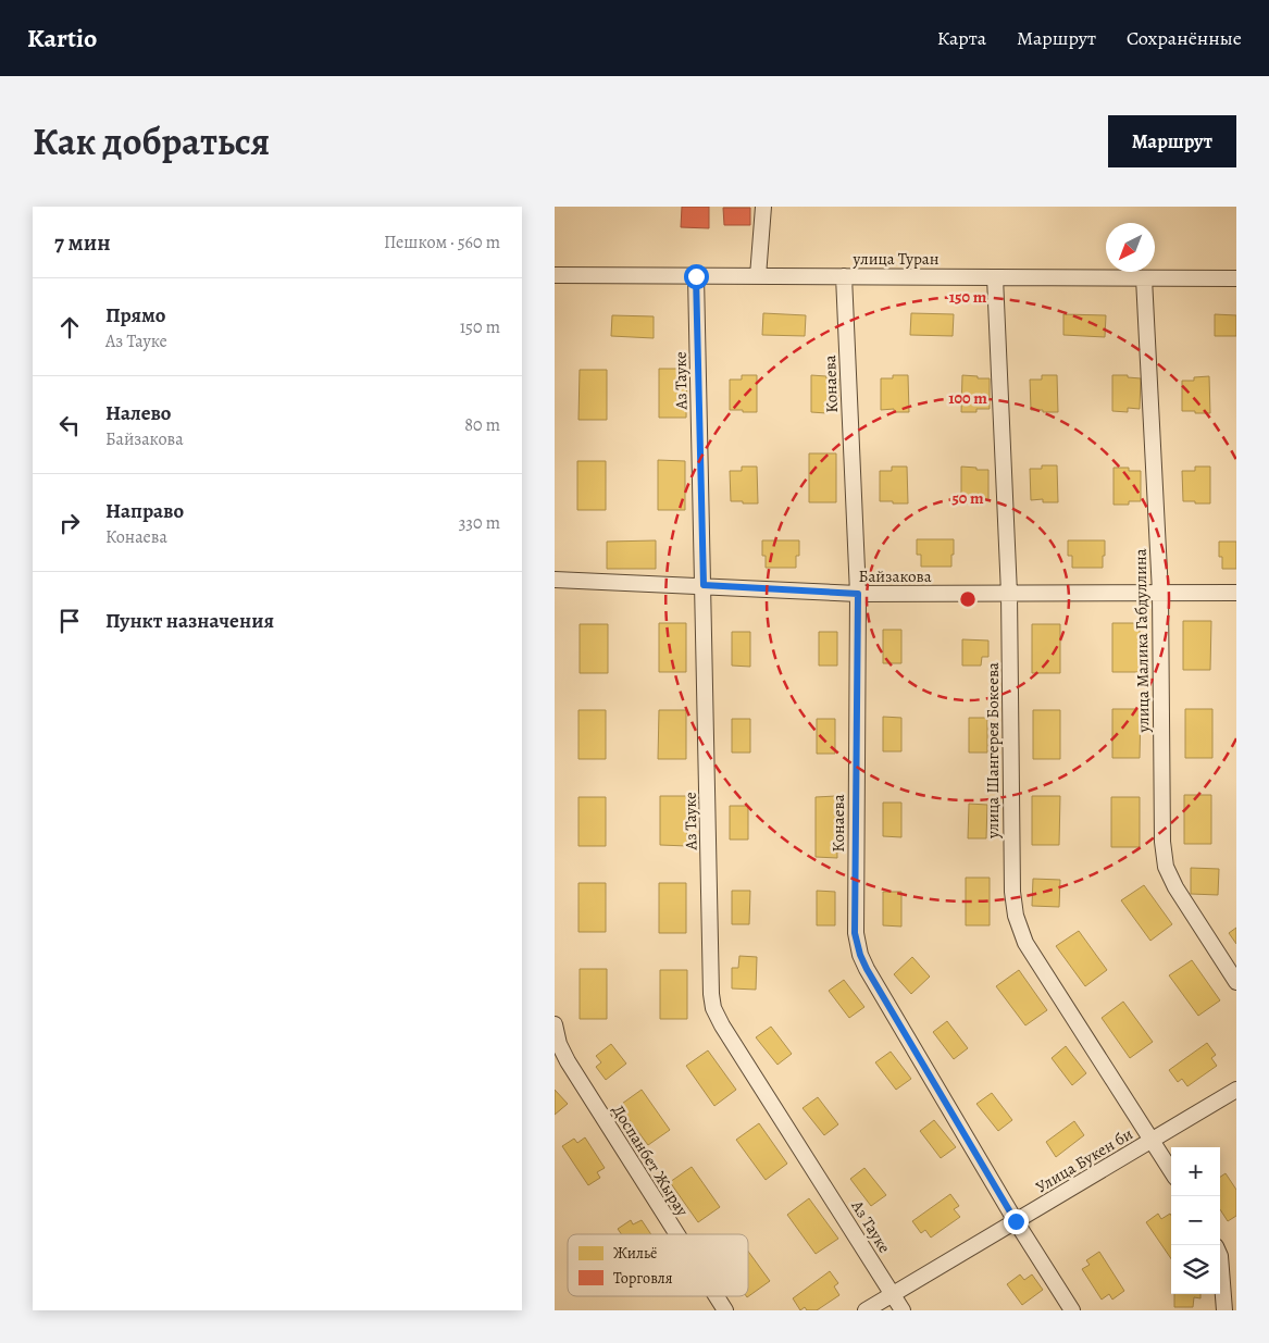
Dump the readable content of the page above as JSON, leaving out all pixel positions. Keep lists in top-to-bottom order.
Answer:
{
  "streets": {
    "street": [
      "улица Туран",
      "Аз Тауке",
      "Конаева",
      "Байзакова",
      "улица Малика Габдуллина",
      "улица Шангерея Бокеева",
      "Доспанбет Жырау",
      "Улица Букен би"
    ]
  },
  "crossings": [
    ["улица Туран", "Аз Тауке"],
    ["улица Туран", "Конаева"],
    ["улица Туран", "улица Малика Габдуллина"],
    ["улица Туран", "улица Шангерея Бокеева"],
    ["Аз Тауке", "Байзакова"],
    ["Аз Тауке", "Улица Букен би"],
    ["Конаева", "Байзакова"],
    ["Конаева", "Улица Букен би"],
    ["Байзакова", "улица Малика Габдуллина"],
    ["Байзакова", "улица Шангерея Бокеева"],
    ["улица Шангерея Бокеева", "Улица Букен би"]
  ],
  "legend": ["Жильё", "Торговля"],
  "north": "bottom left",
  "page": {
    "header": "Kartio",
    "nav": ["Карта", "Маршрут", "Сохранённые"],
    "title": "Как добраться",
    "buttons": "Маршрут",
    "heading": ["7 мин", "Пешком · 560 m"],
    "list": [
      ["Прямо", "Аз Тауке", "150 m"],
      ["Налево", "Байзакова", "80 m"],
      ["Направо", "Конаева", "330 m"],
      "Пункт назначения"
    ],
    "map_buttons": ["+", "−"]
  },
  "rings": ["150 m", "100 m", "50 m"]
}
